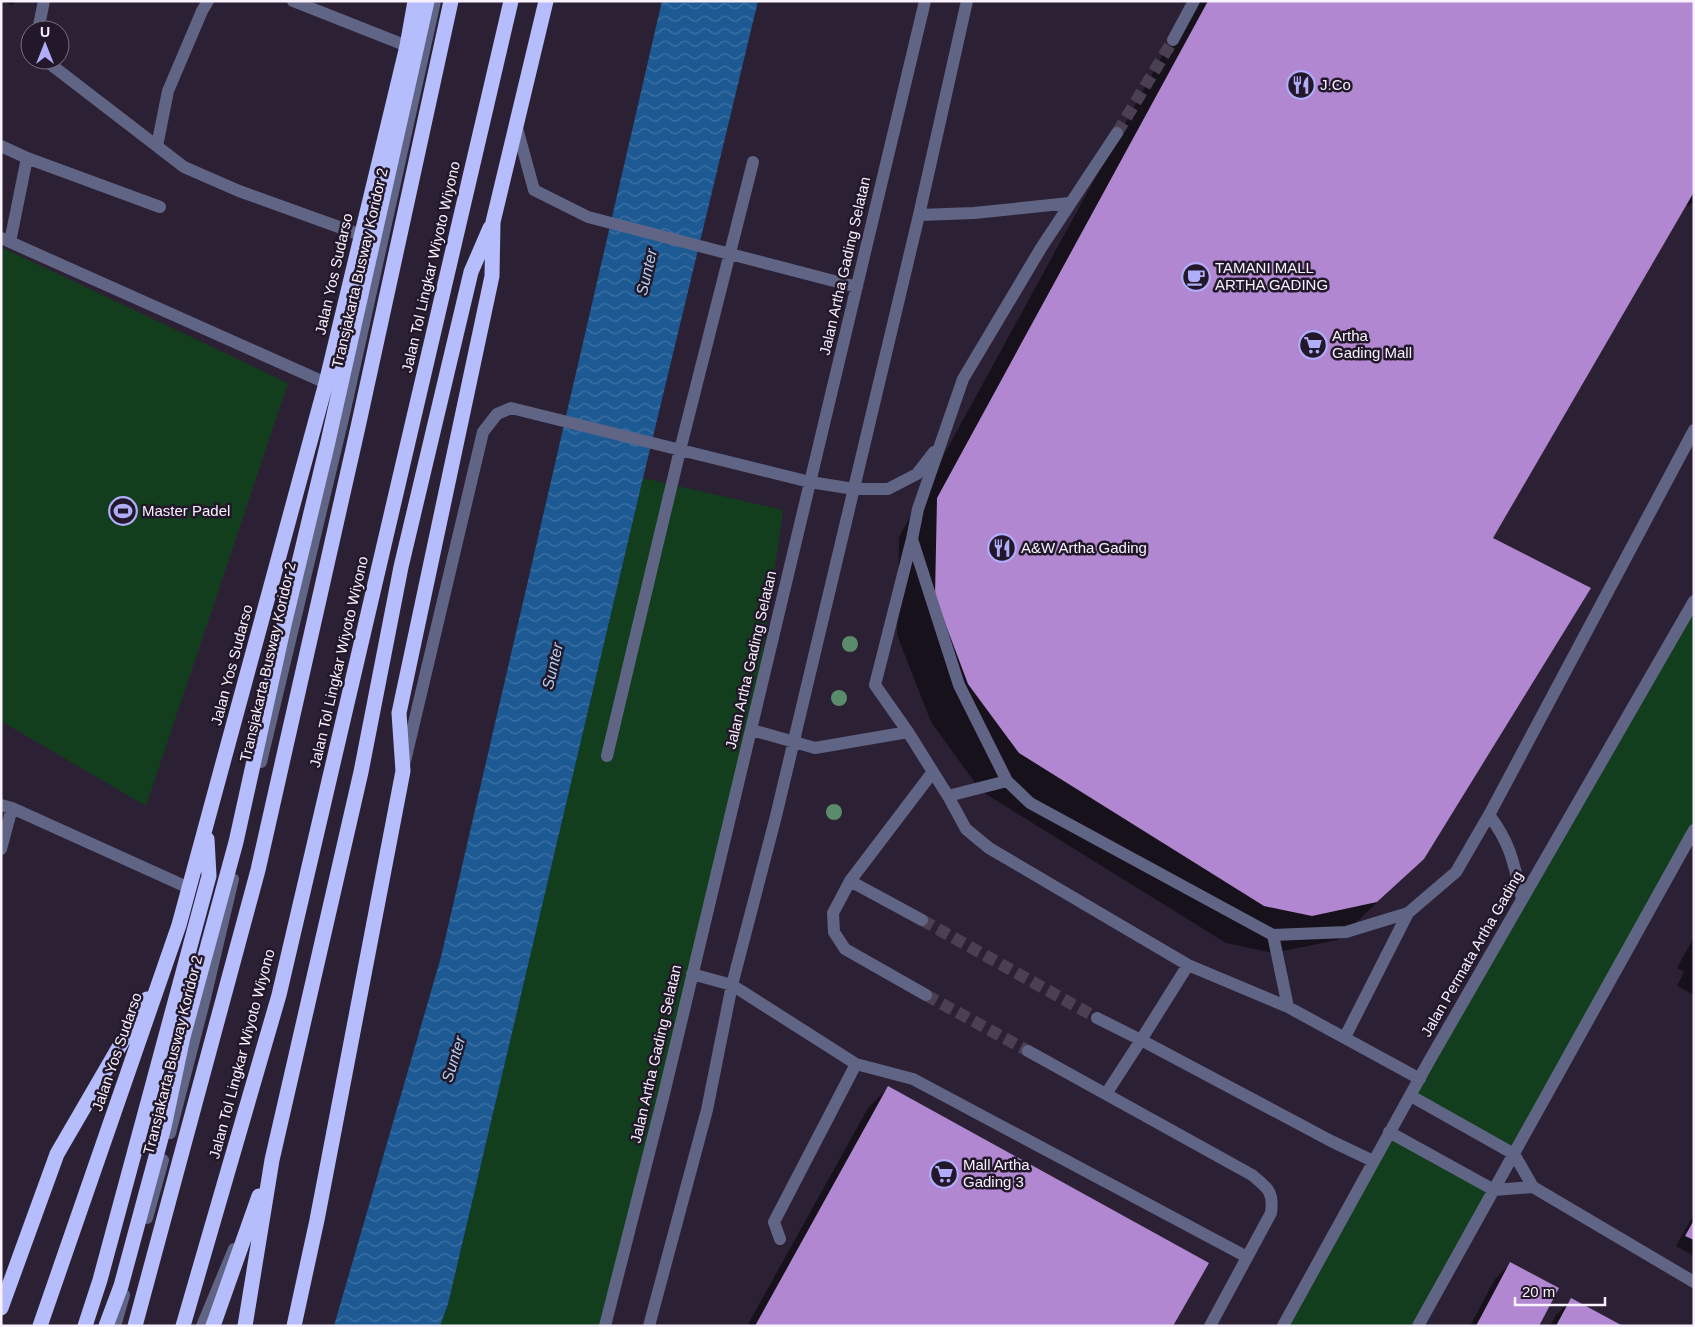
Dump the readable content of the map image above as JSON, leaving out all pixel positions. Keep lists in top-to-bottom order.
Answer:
{
  "streets": {
    "highway": ["Jalan Tol Lingkar Wiyoto Wiyono", "Jalan Yos Sudarso"],
    "street": ["Jalan Artha Gading Selatan", "Transjakarta Busway Koridor 2", "Jalan Permata Artha Gading"]
  },
  "water": ["Sunter"],
  "places": {
    "restaurant": ["J.Co", "A&W Artha Gading"],
    "cafe": ["TAMANI MALL ARTHA GADING"],
    "supermarket": ["Artha Gading Mall", "Mall Artha Gading 3"],
    "sports": ["Master Padel"]
  },
  "scale_bar": "20 m",
  "north": "top"
}
